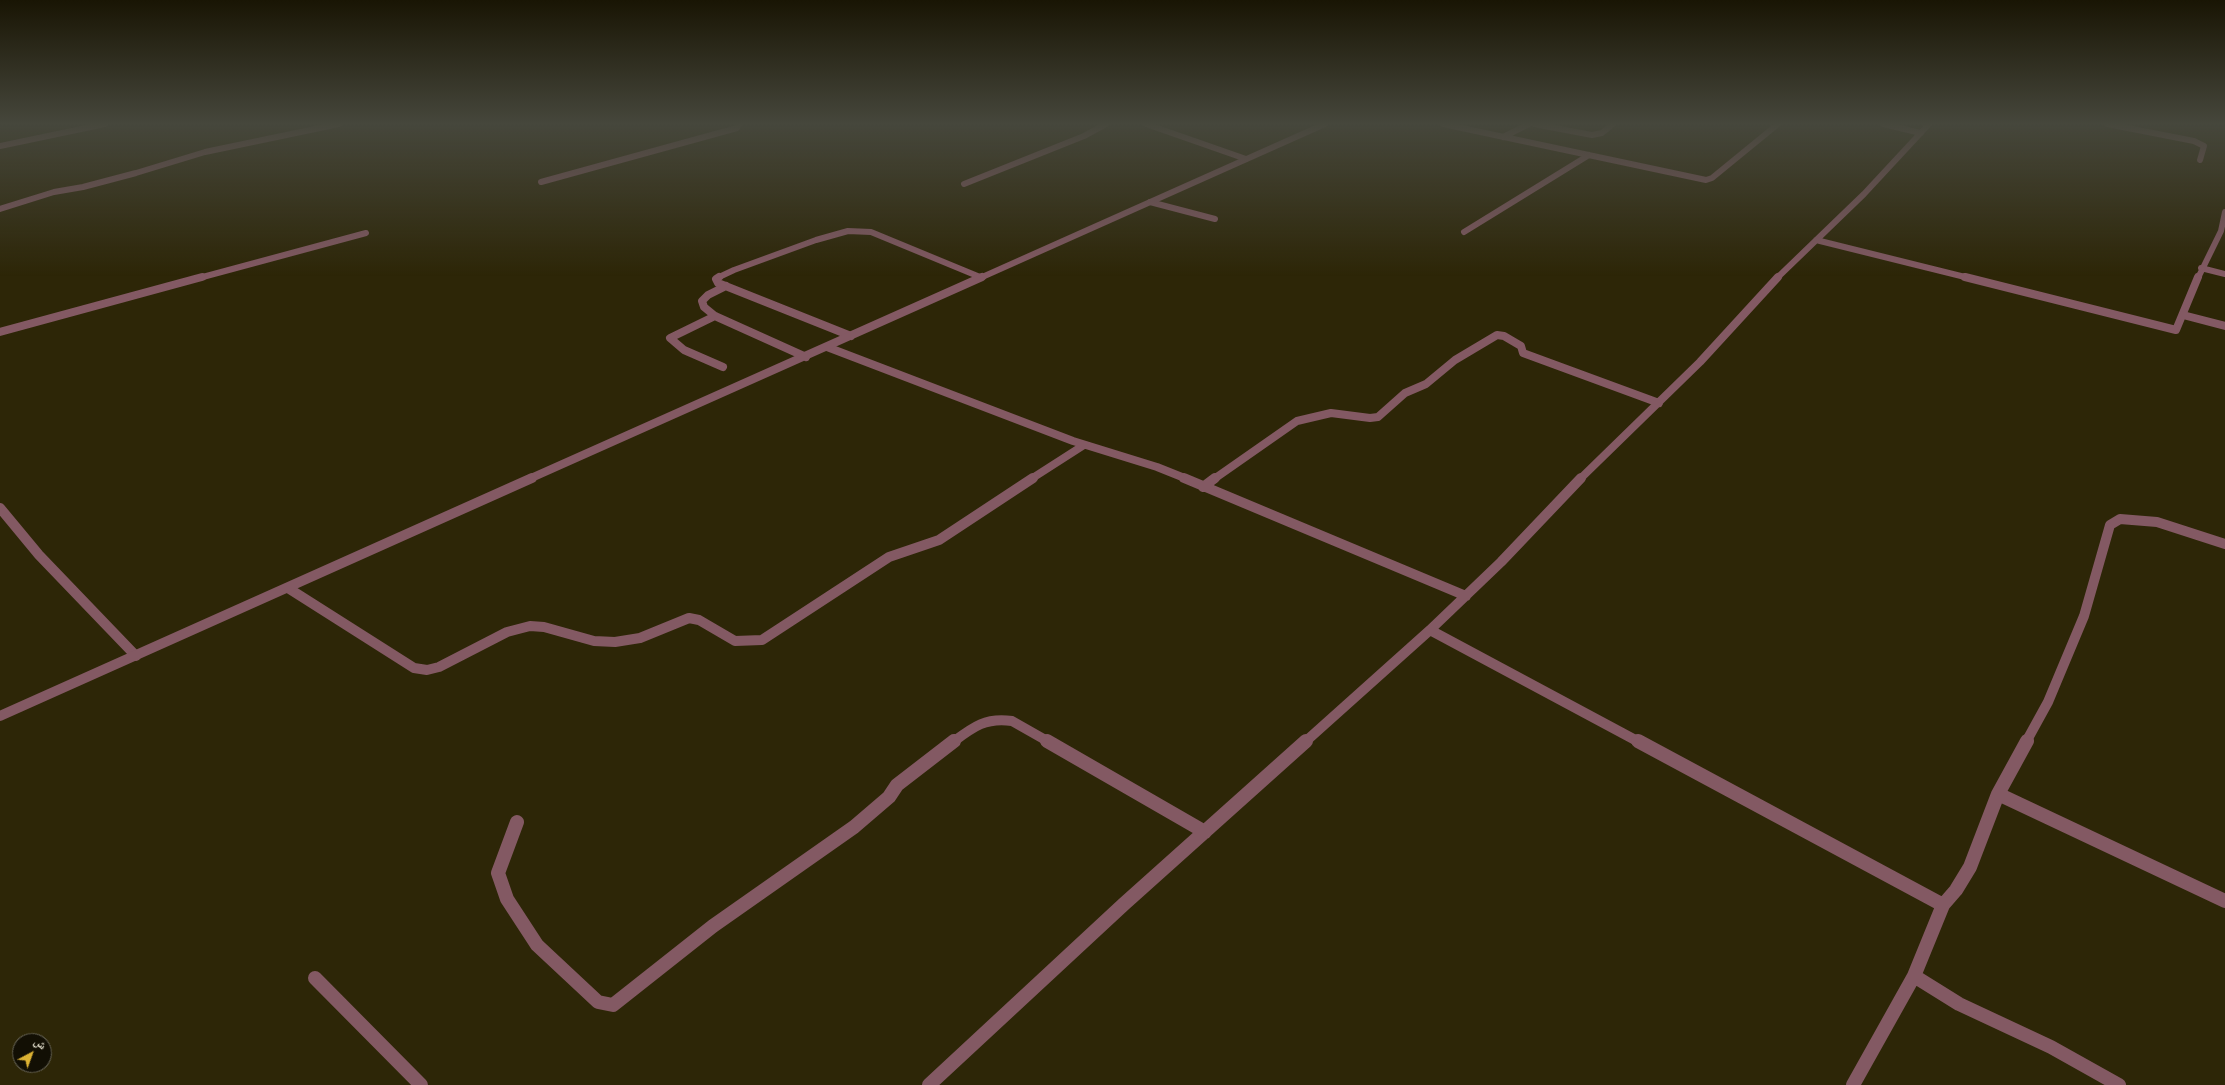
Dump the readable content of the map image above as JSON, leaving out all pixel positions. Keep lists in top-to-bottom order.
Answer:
{
  "north": "top right"
}
